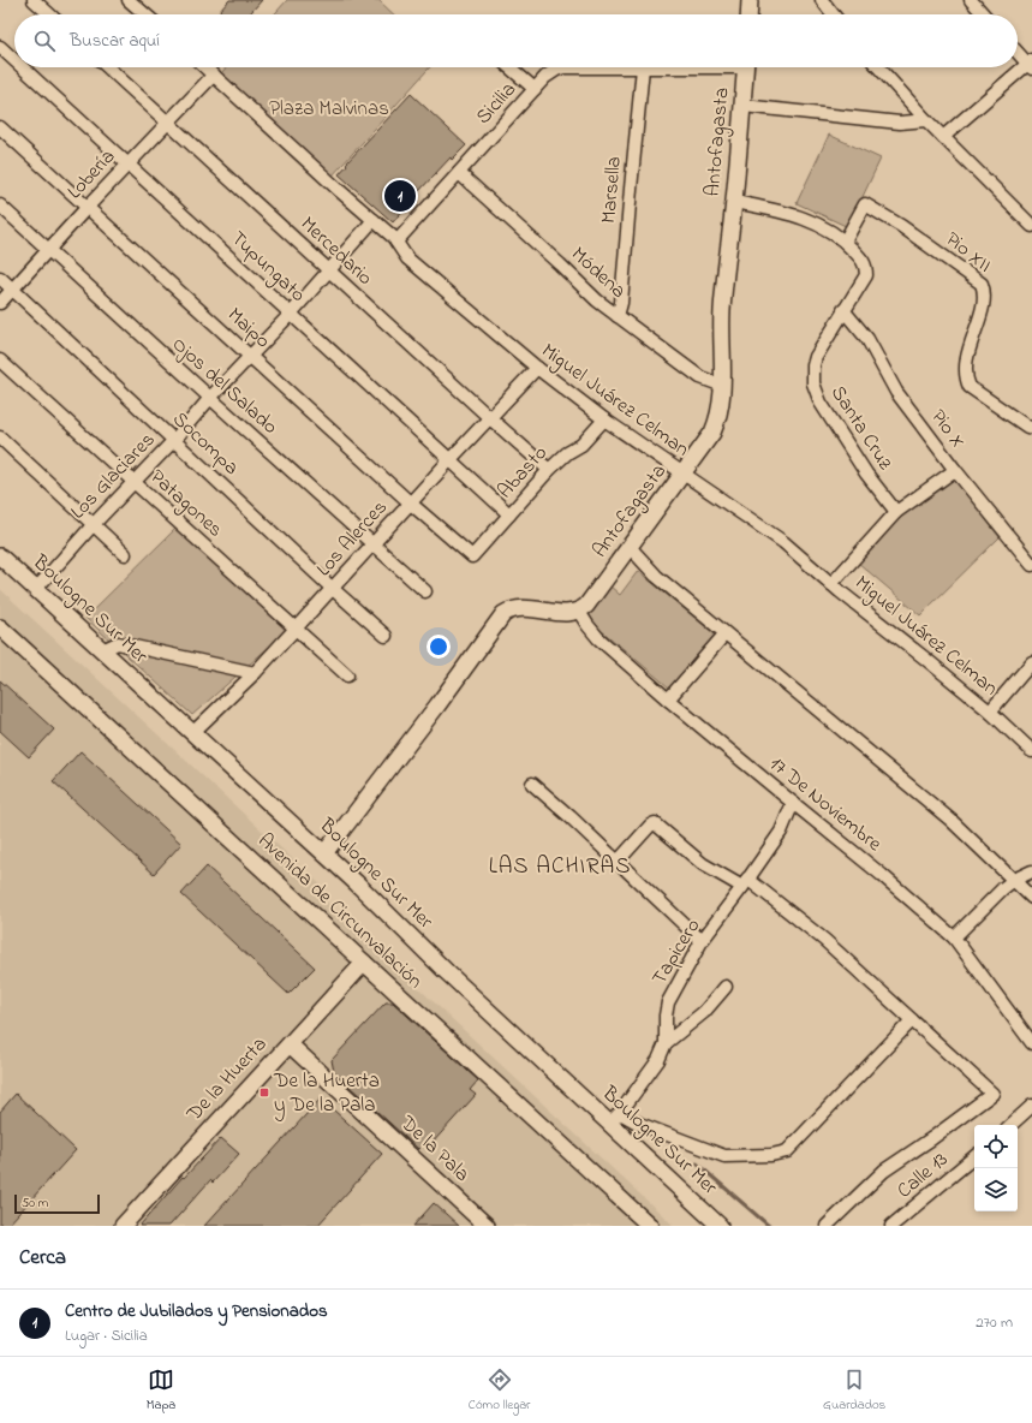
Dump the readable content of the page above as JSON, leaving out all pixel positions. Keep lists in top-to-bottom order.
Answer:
{
  "streets": {
    "street": [
      "Sicilia",
      "Antofagasta",
      "Lobería",
      "Marsella",
      "Mercedario",
      "Pio XII",
      "Tupungato",
      "Módena",
      "Maipo",
      "Ojos del Salado",
      "Miguel Juárez Celman",
      "Santa Cruz",
      "Pio X",
      "Socompa",
      "Abasto",
      "Los Glaciares",
      "Patagones",
      "Los Alerces",
      "Boulogne Sur Mer",
      "17 De Noviembre",
      "Avenida de Circunvalación",
      "Tapicero",
      "De la Huerta",
      "De la Pala",
      "Calle 13"
    ]
  },
  "crossings": [
    ["Sicilia", "Marsella"],
    ["Sicilia", "Módena"],
    ["Sicilia", "Miguel Juárez Celman"],
    ["Antofagasta", "Módena"],
    ["Antofagasta", "Miguel Juárez Celman"],
    ["Antofagasta", "Santa Cruz"],
    ["Antofagasta", "17 De Noviembre"],
    ["Lobería", "Mercedario"],
    ["Lobería", "Tupungato"],
    ["Lobería", "Maipo"],
    ["Lobería", "Ojos del Salado"],
    ["Lobería", "Miguel Juárez Celman"],
    ["Lobería", "Socompa"],
    ["Marsella", "Módena"],
    ["Mercedario", "Abasto"],
    ["Mercedario", "Los Glaciares"],
    ["Mercedario", "Los Alerces"],
    ["Pio XII", "Santa Cruz"],
    ["Tupungato", "Abasto"],
    ["Tupungato", "Los Glaciares"],
    ["Tupungato", "Los Alerces"],
    ["Maipo", "Abasto"],
    ["Maipo", "Los Glaciares"],
    ["Maipo", "Los Alerces"],
    ["Ojos del Salado", "Los Glaciares"],
    ["Ojos del Salado", "Los Alerces"],
    ["Miguel Juárez Celman", "Abasto"],
    ["Miguel Juárez Celman", "Los Glaciares"],
    ["Miguel Juárez Celman", "Los Alerces"],
    ["Santa Cruz", "Pio X"],
    ["Socompa", "Los Glaciares"],
    ["Socompa", "Los Alerces"],
    ["Los Glaciares", "Patagones"],
    ["Los Glaciares", "Boulogne Sur Mer"],
    ["Patagones", "Los Alerces"],
    ["Los Alerces", "Boulogne Sur Mer"],
    ["Boulogne Sur Mer", "Tapicero"],
    ["17 De Noviembre", "Tapicero"],
    ["Avenida de Circunvalación", "De la Huerta"],
    ["De la Huerta", "De la Pala"]
  ],
  "districts": ["LAS ACHIRAS"],
  "parks": ["Plaza Malvinas"],
  "places": {
    "transit": ["De la Huerta y De la Pala"]
  },
  "scale_bar": "50 m",
  "page": {
    "search": "Buscar aquí",
    "pins": "1",
    "scale": "50 m",
    "heading": "Cerca",
    "list": [
      {
        "mark": "1",
        "name": "Centro de Jubilados y Pensionados",
        "note": "Lugar · Sicilia",
        "value": "270 m"
      }
    ],
    "nav": ["Mapa", "Cómo llegar", "Guardados"]
  }
}
